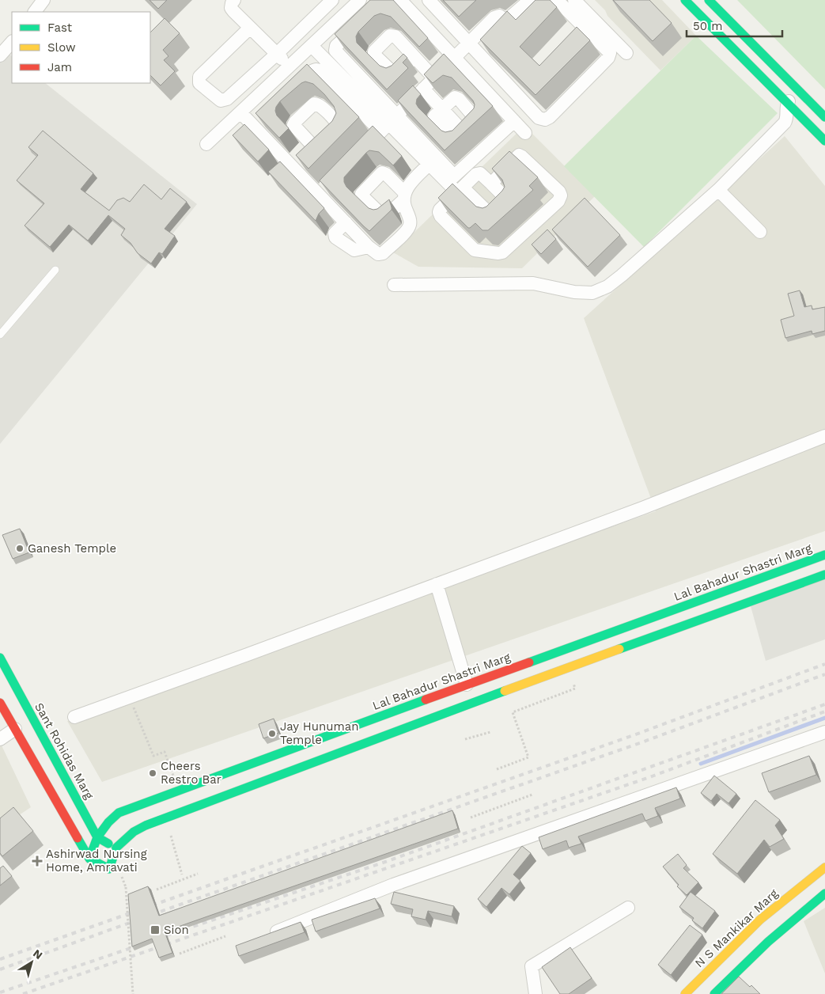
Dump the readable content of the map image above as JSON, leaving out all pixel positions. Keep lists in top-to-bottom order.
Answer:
{
  "streets": {
    "main road": ["Lal Bahadur Shastri Marg", "Sant Rohidas Marg", "N S Mankikar Marg"]
  },
  "crossings": [
    ["Lal Bahadur Shastri Marg", "Sant Rohidas Marg"]
  ],
  "places": {
    "other": ["Ganesh Temple", "Jay Hunuman Temple", "Cheers Restro Bar"],
    "health": ["Ashirwad Nursing Home, Amravati"],
    "transit": ["Sion"]
  },
  "legend": ["Fast", "Slow", "Jam"],
  "scale_bar": "50 m",
  "north": "top right"
}
